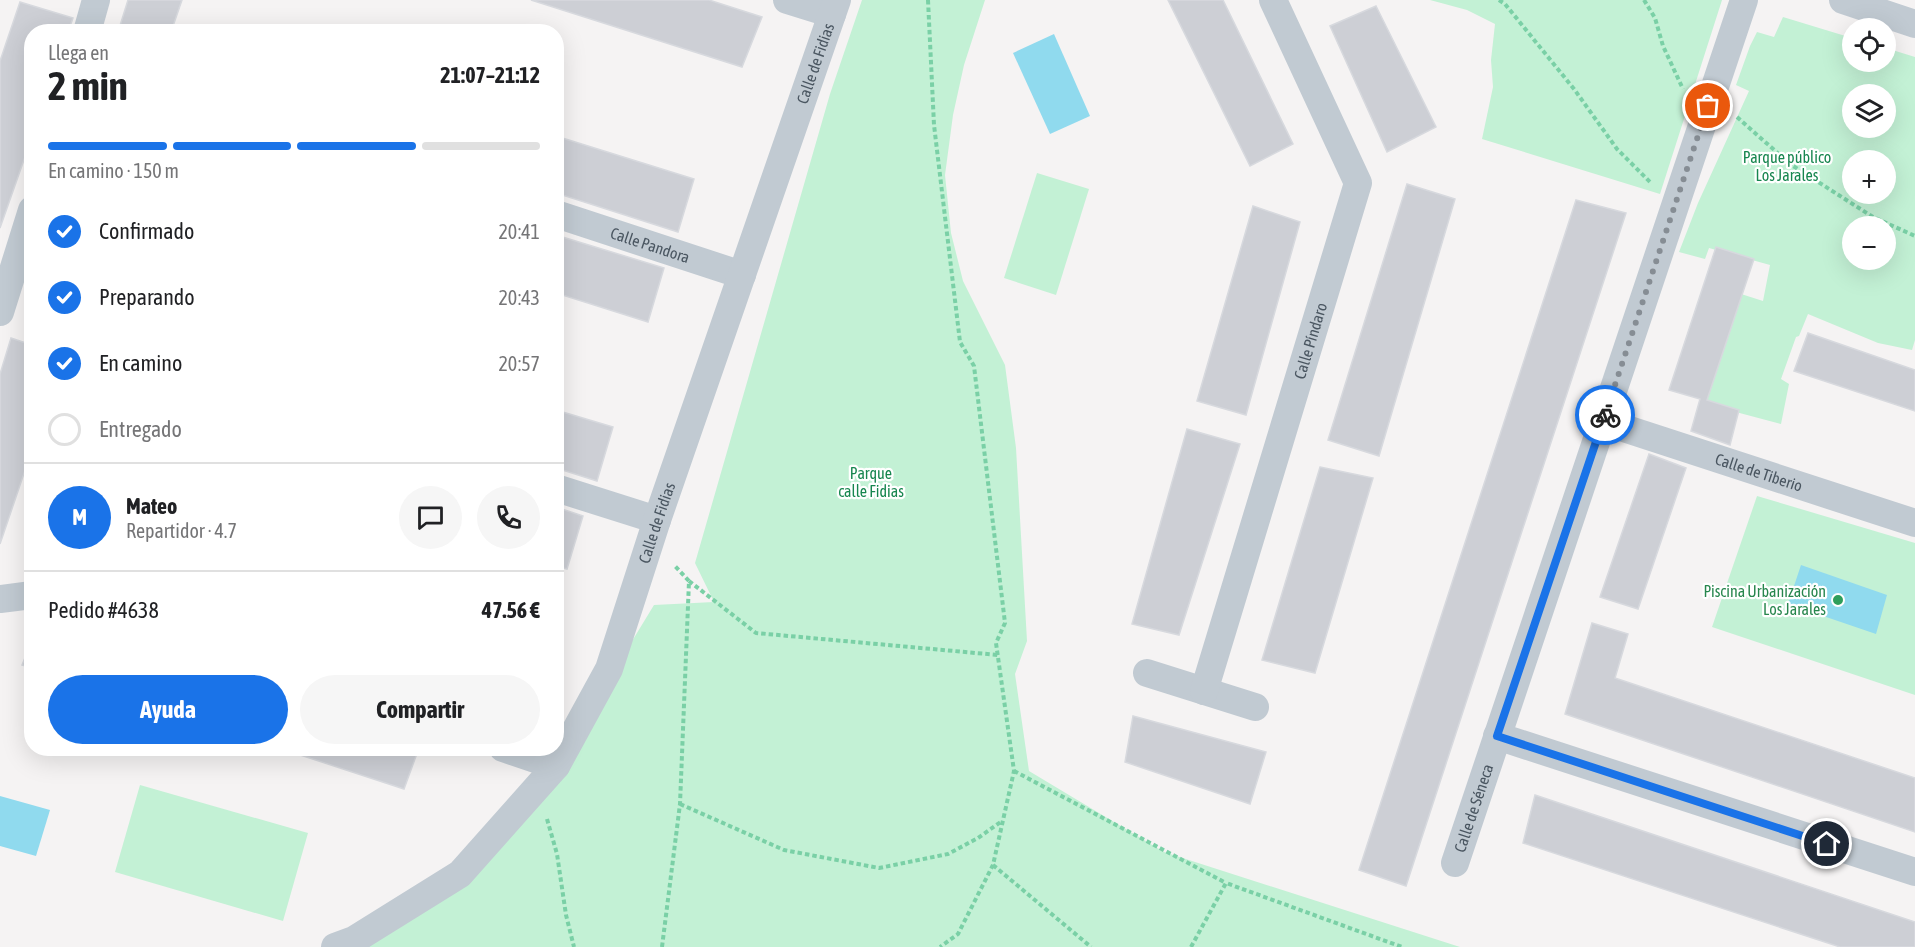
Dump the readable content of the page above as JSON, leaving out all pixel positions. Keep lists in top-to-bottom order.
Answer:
{
  "streets": {
    "street": [
      "Calle de Fidias",
      "Calle Pandora",
      "Calle Píndaro",
      "Calle de Tiberio",
      "Calle de Séneca"
    ]
  },
  "crossings": [
    ["Calle de Fidias", "Calle Pandora"],
    ["Calle de Tiberio", "Calle de Séneca"]
  ],
  "parks": ["Parque público Los Jarales", "Parque calle Fidias"],
  "places": ["Piscina Urbanización Los Jarales"],
  "page": {
    "map_buttons": ["+", "−"],
    "heading": ["2 min", "Llega en", "21:07–21:12"],
    "panel": [
      "Mateo",
      "Repartidor · 4.7",
      "Pedido #4638",
      "47.56 €"
    ],
    "bar": "En camino · 150 m",
    "list": [
      ["Confirmado", "20:41"],
      ["Preparando", "20:43"],
      ["En camino", "20:57"],
      "Entregado"
    ],
    "round": "M",
    "buttons": ["Ayuda", "Compartir"]
  }
}
